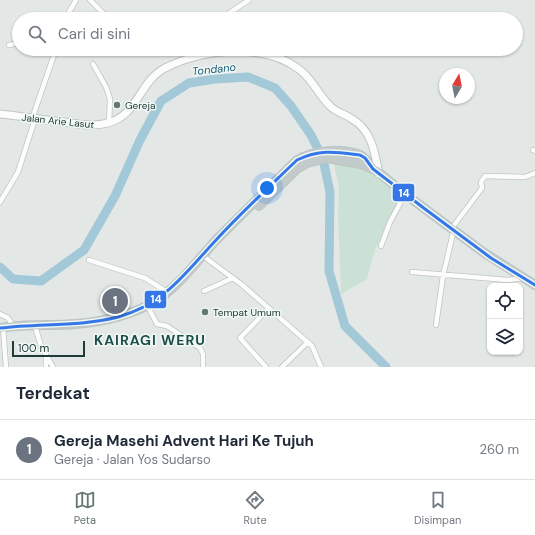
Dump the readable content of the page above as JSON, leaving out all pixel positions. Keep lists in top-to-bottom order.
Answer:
{
  "streets": {
    "main road": ["Jalan Arie Lasut"]
  },
  "districts": ["KAIRAGI WERU"],
  "water": ["Tondano"],
  "places": ["Gereja", "Tempat Umum"],
  "lines": ["transit line 14"],
  "scale_bar": "100 m",
  "north": "top",
  "page": {
    "search": "Cari di sini",
    "pins": "1",
    "scale": "100 m",
    "heading": "Terdekat",
    "list": [
      {
        "mark": "1",
        "name": "Gereja Masehi Advent Hari Ke Tujuh",
        "note": "Gereja · Jalan Yos Sudarso",
        "value": "260 m"
      }
    ],
    "nav": ["Peta", "Rute", "Disimpan"]
  }
}
